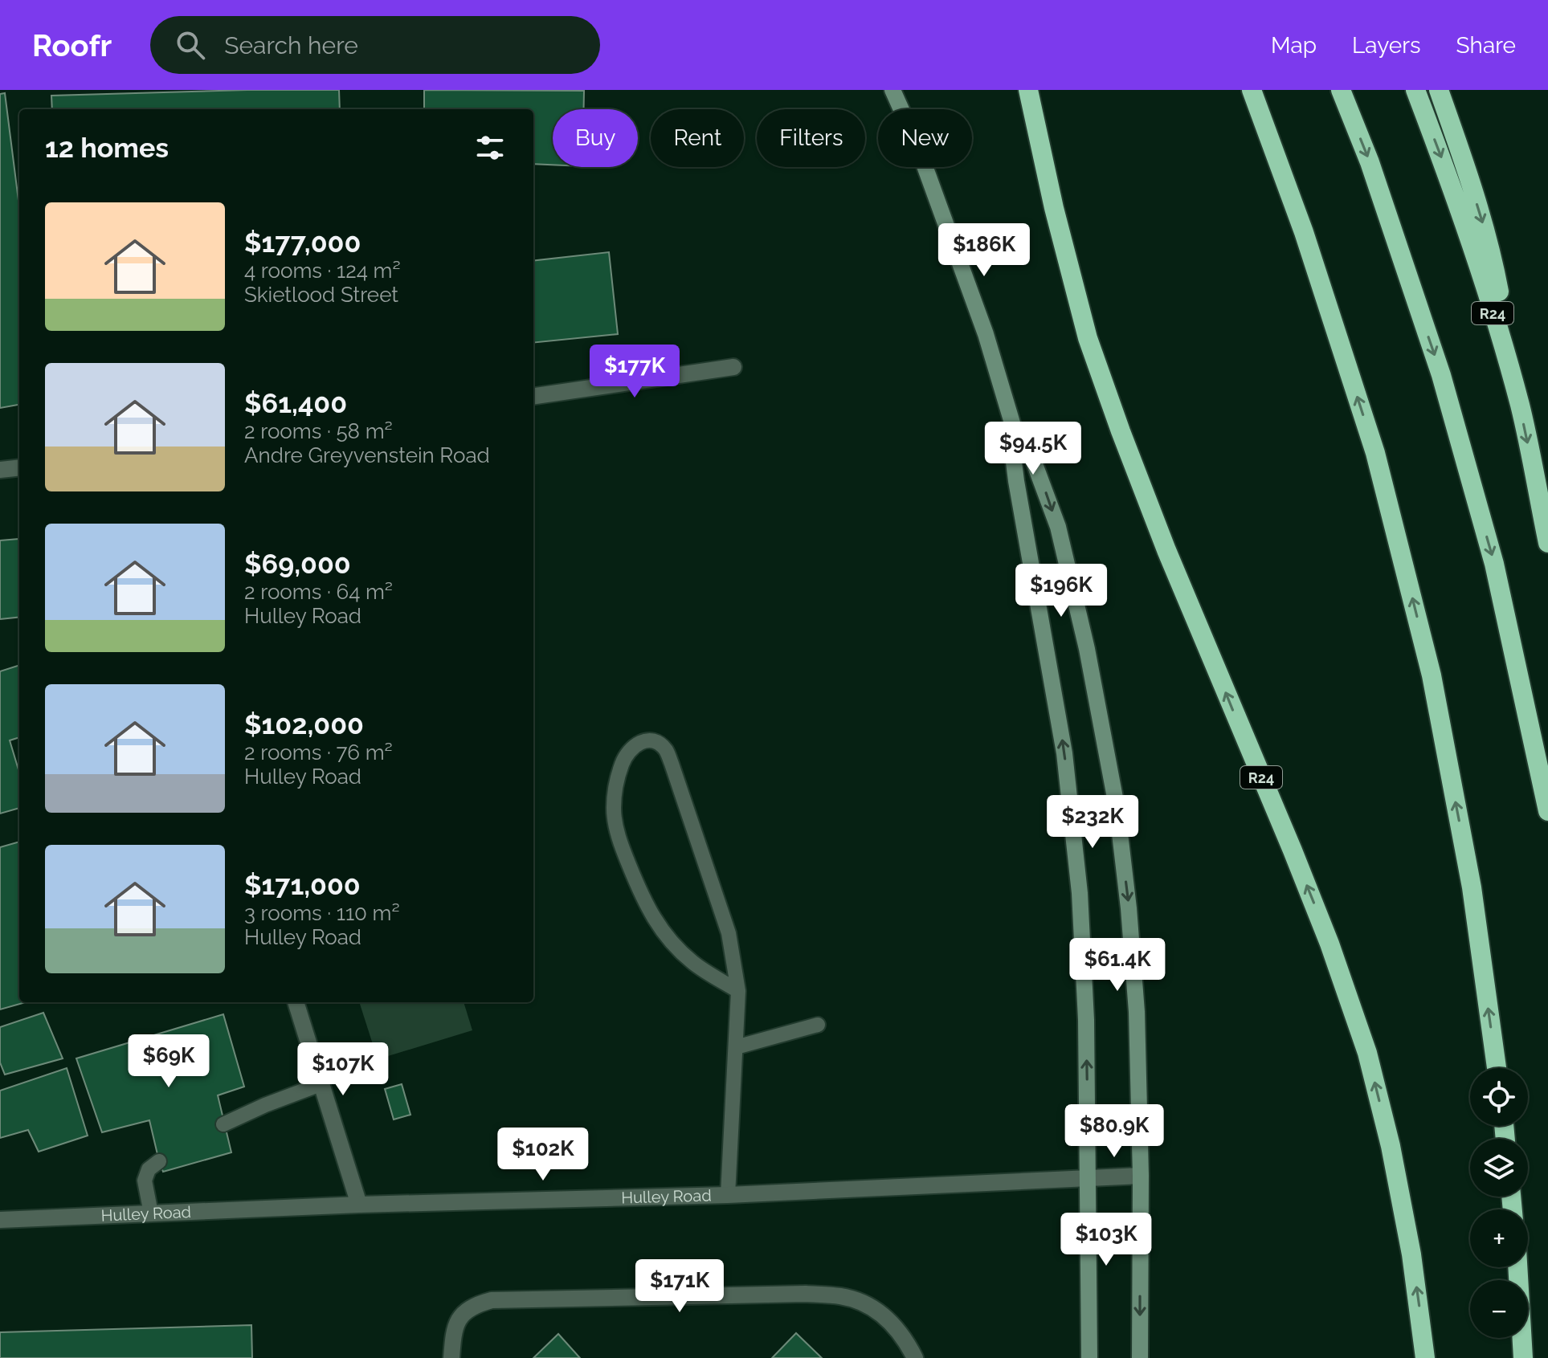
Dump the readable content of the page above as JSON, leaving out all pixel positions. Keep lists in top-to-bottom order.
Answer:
{
  "streets": {
    "highway": ["R24"],
    "street": ["Hulley Road"]
  },
  "page": {
    "header": "Roofr",
    "search": "Search here",
    "nav": ["Map", "Layers", "Share"],
    "chip": [
      "Buy",
      "Rent",
      "Filters",
      "New"
    ],
    "heading": "12 homes",
    "list": [
      {
        "name": "$177,000",
        "note": "4 rooms · 124 m² · Skietlood Street"
      },
      {
        "name": "$61,400",
        "note": "2 rooms · 58 m² · Andre Greyvenstein Road"
      },
      {
        "name": "$69,000",
        "note": "2 rooms · 64 m² · Hulley Road"
      },
      {
        "name": "$102,000",
        "note": "2 rooms · 76 m² · Hulley Road"
      },
      {
        "name": "$171,000",
        "note": "3 rooms · 110 m² · Hulley Road"
      }
    ],
    "price": [
      "$186K",
      "$177K",
      "$94.5K",
      "$196K",
      "$232K",
      "$61.4K",
      "$69K",
      "$107K",
      "$80.9K",
      "$102K",
      "$103K",
      "$171K"
    ],
    "map_buttons": ["+", "−"]
  }
}
